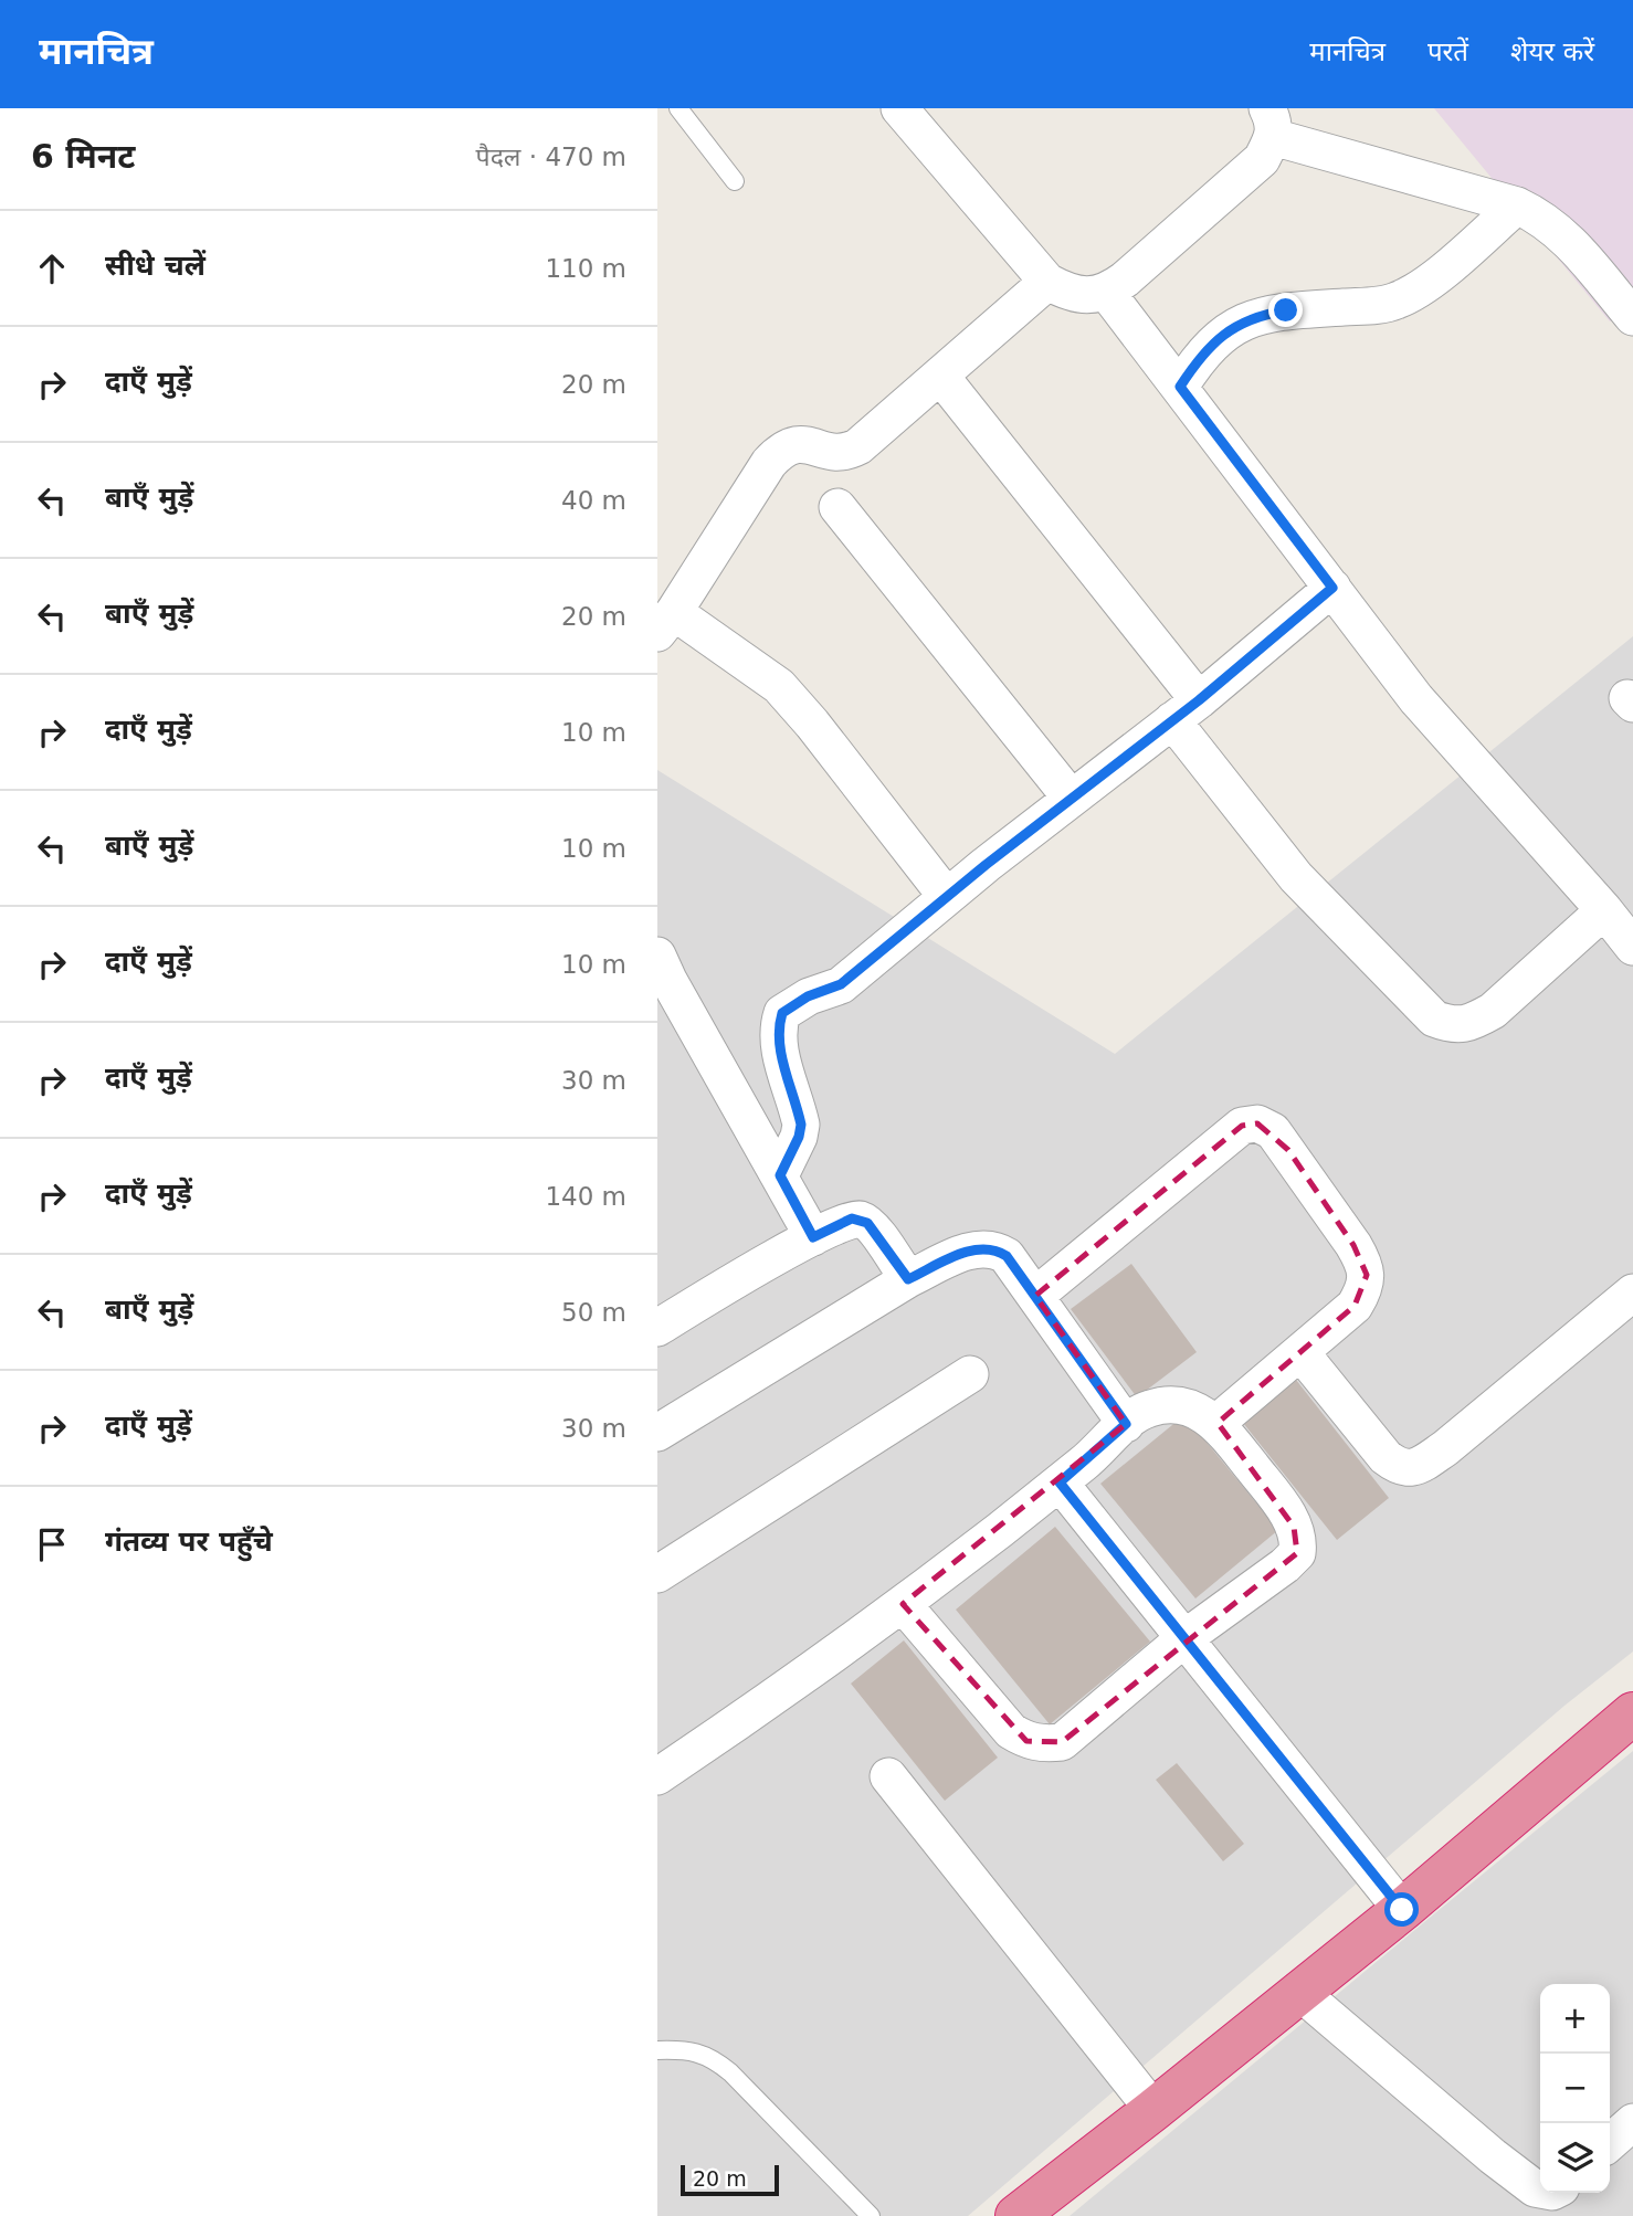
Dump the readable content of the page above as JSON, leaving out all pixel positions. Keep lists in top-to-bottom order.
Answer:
{
  "scale_bar": "20 m",
  "page": {
    "header": "मानचित्र",
    "nav": ["मानचित्र", "परतें", "शेयर करें"],
    "heading": ["6 मिनट", "पैदल · 470 m"],
    "list": [
      ["सीधे चलें", "110 m"],
      ["दाएँ मुड़ें", "20 m"],
      ["बाएँ मुड़ें", "40 m"],
      ["बाएँ मुड़ें", "20 m"],
      ["दाएँ मुड़ें", "10 m"],
      ["बाएँ मुड़ें", "10 m"],
      ["दाएँ मुड़ें", "10 m"],
      ["दाएँ मुड़ें", "30 m"],
      ["दाएँ मुड़ें", "140 m"],
      ["बाएँ मुड़ें", "50 m"],
      ["दाएँ मुड़ें", "30 m"],
      "गंतव्य पर पहुँचे"
    ],
    "map_buttons": ["+", "−"],
    "scale": "20 m"
  }
}
